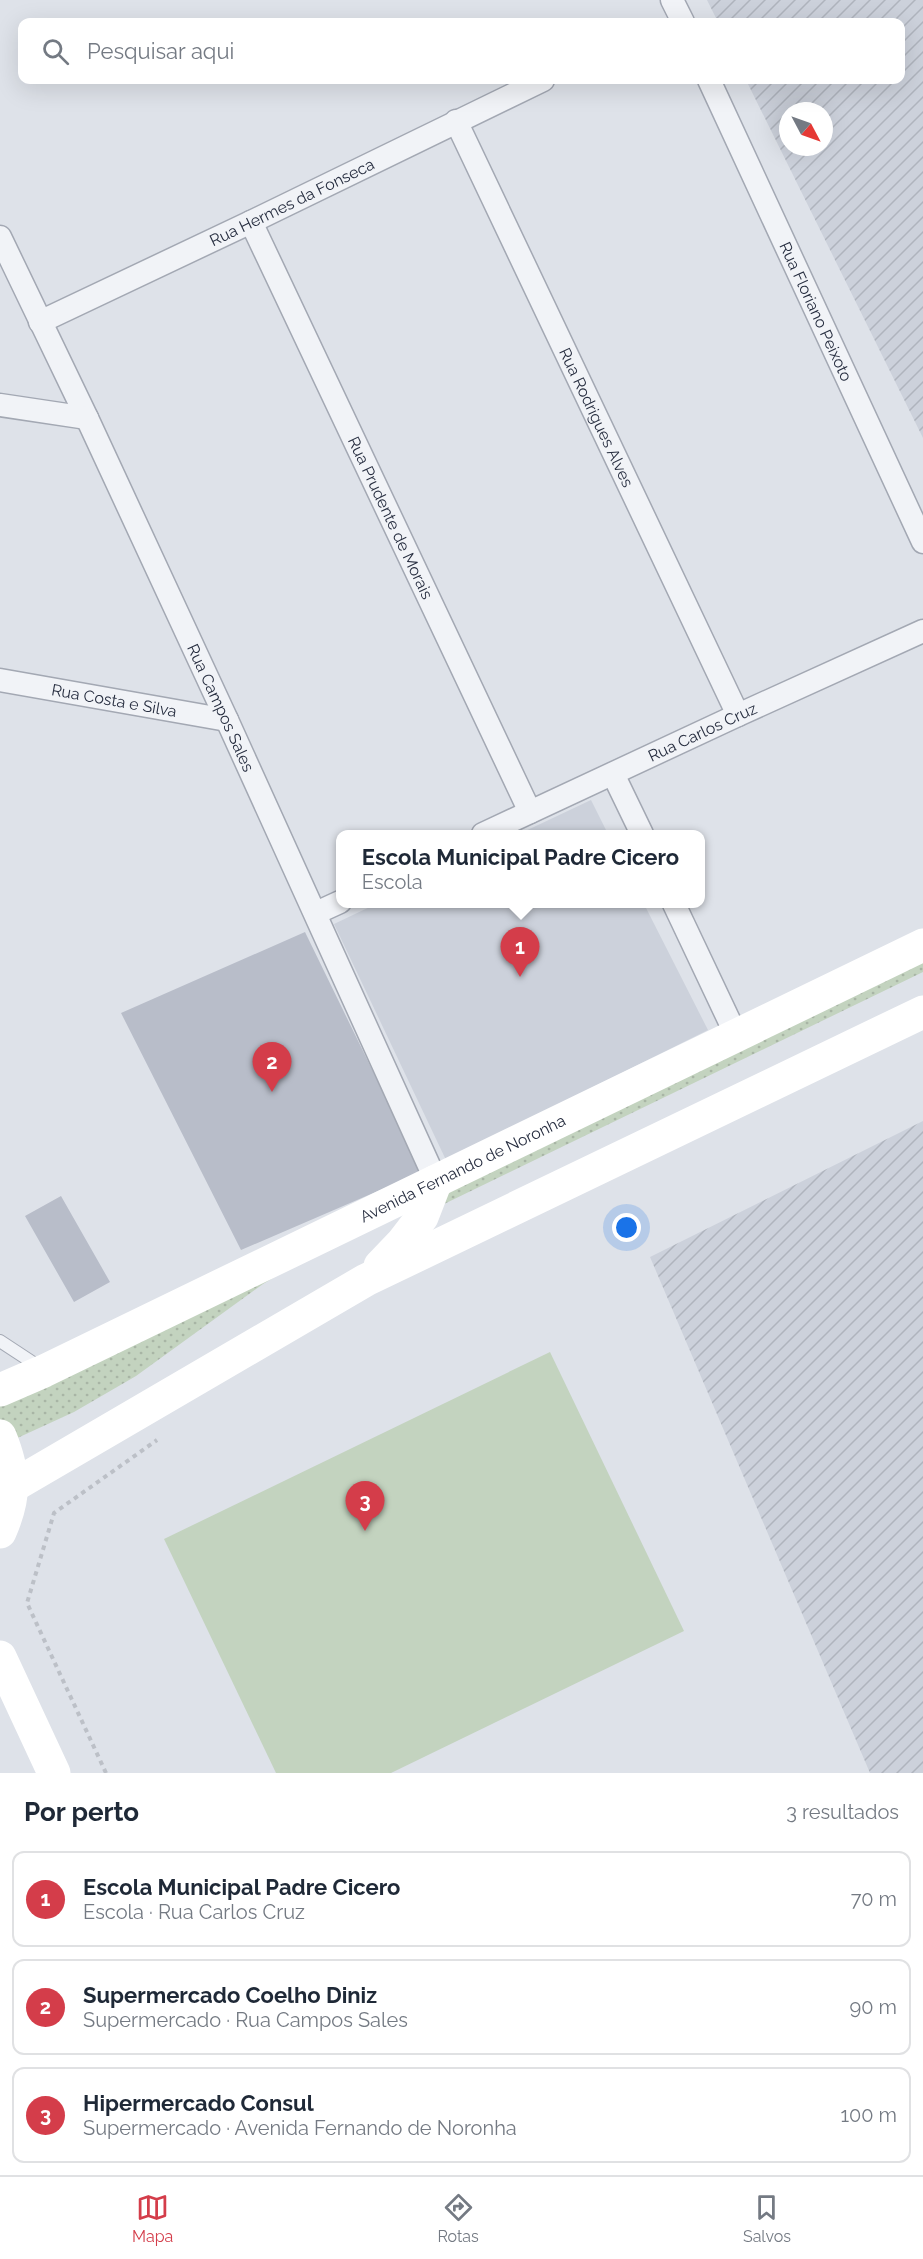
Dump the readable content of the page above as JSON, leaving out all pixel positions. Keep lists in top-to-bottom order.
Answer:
{
  "streets": {
    "main road": ["Avenida Fernando de Noronha"],
    "street": [
      "Rua Hermes da Fonseca",
      "Rua Floriano Peixoto",
      "Rua Rodrigues Alves",
      "Rua Prudente de Morais",
      "Rua Costa e Silva",
      "Rua Campos Sales",
      "Rua Carlos Cruz"
    ]
  },
  "crossings": [
    ["Rua Hermes da Fonseca", "Rua Rodrigues Alves"],
    ["Rua Hermes da Fonseca", "Rua Prudente de Morais"],
    ["Rua Hermes da Fonseca", "Rua Campos Sales"],
    ["Rua Rodrigues Alves", "Rua Carlos Cruz"],
    ["Rua Prudente de Morais", "Rua Carlos Cruz"],
    ["Rua Costa e Silva", "Rua Campos Sales"],
    ["Rua Campos Sales", "Avenida Fernando de Noronha"]
  ],
  "north": "bottom right",
  "page": {
    "search": "Pesquisar aqui",
    "popup": ["Escola Municipal Padre Cicero", "Escola"],
    "pins": ["1", "2", "3"],
    "heading": ["Por perto", "3 resultados"],
    "list": [
      {
        "mark": "1",
        "name": "Escola Municipal Padre Cicero",
        "note": "Escola · Rua Carlos Cruz",
        "value": "70 m"
      },
      {
        "mark": "2",
        "name": "Supermercado Coelho Diniz",
        "note": "Supermercado · Rua Campos Sales",
        "value": "90 m"
      },
      {
        "mark": "3",
        "name": "Hipermercado Consul",
        "note": "Supermercado · Avenida Fernando de Noronha",
        "value": "100 m"
      }
    ],
    "nav": ["Mapa", "Rotas", "Salvos"]
  }
}
